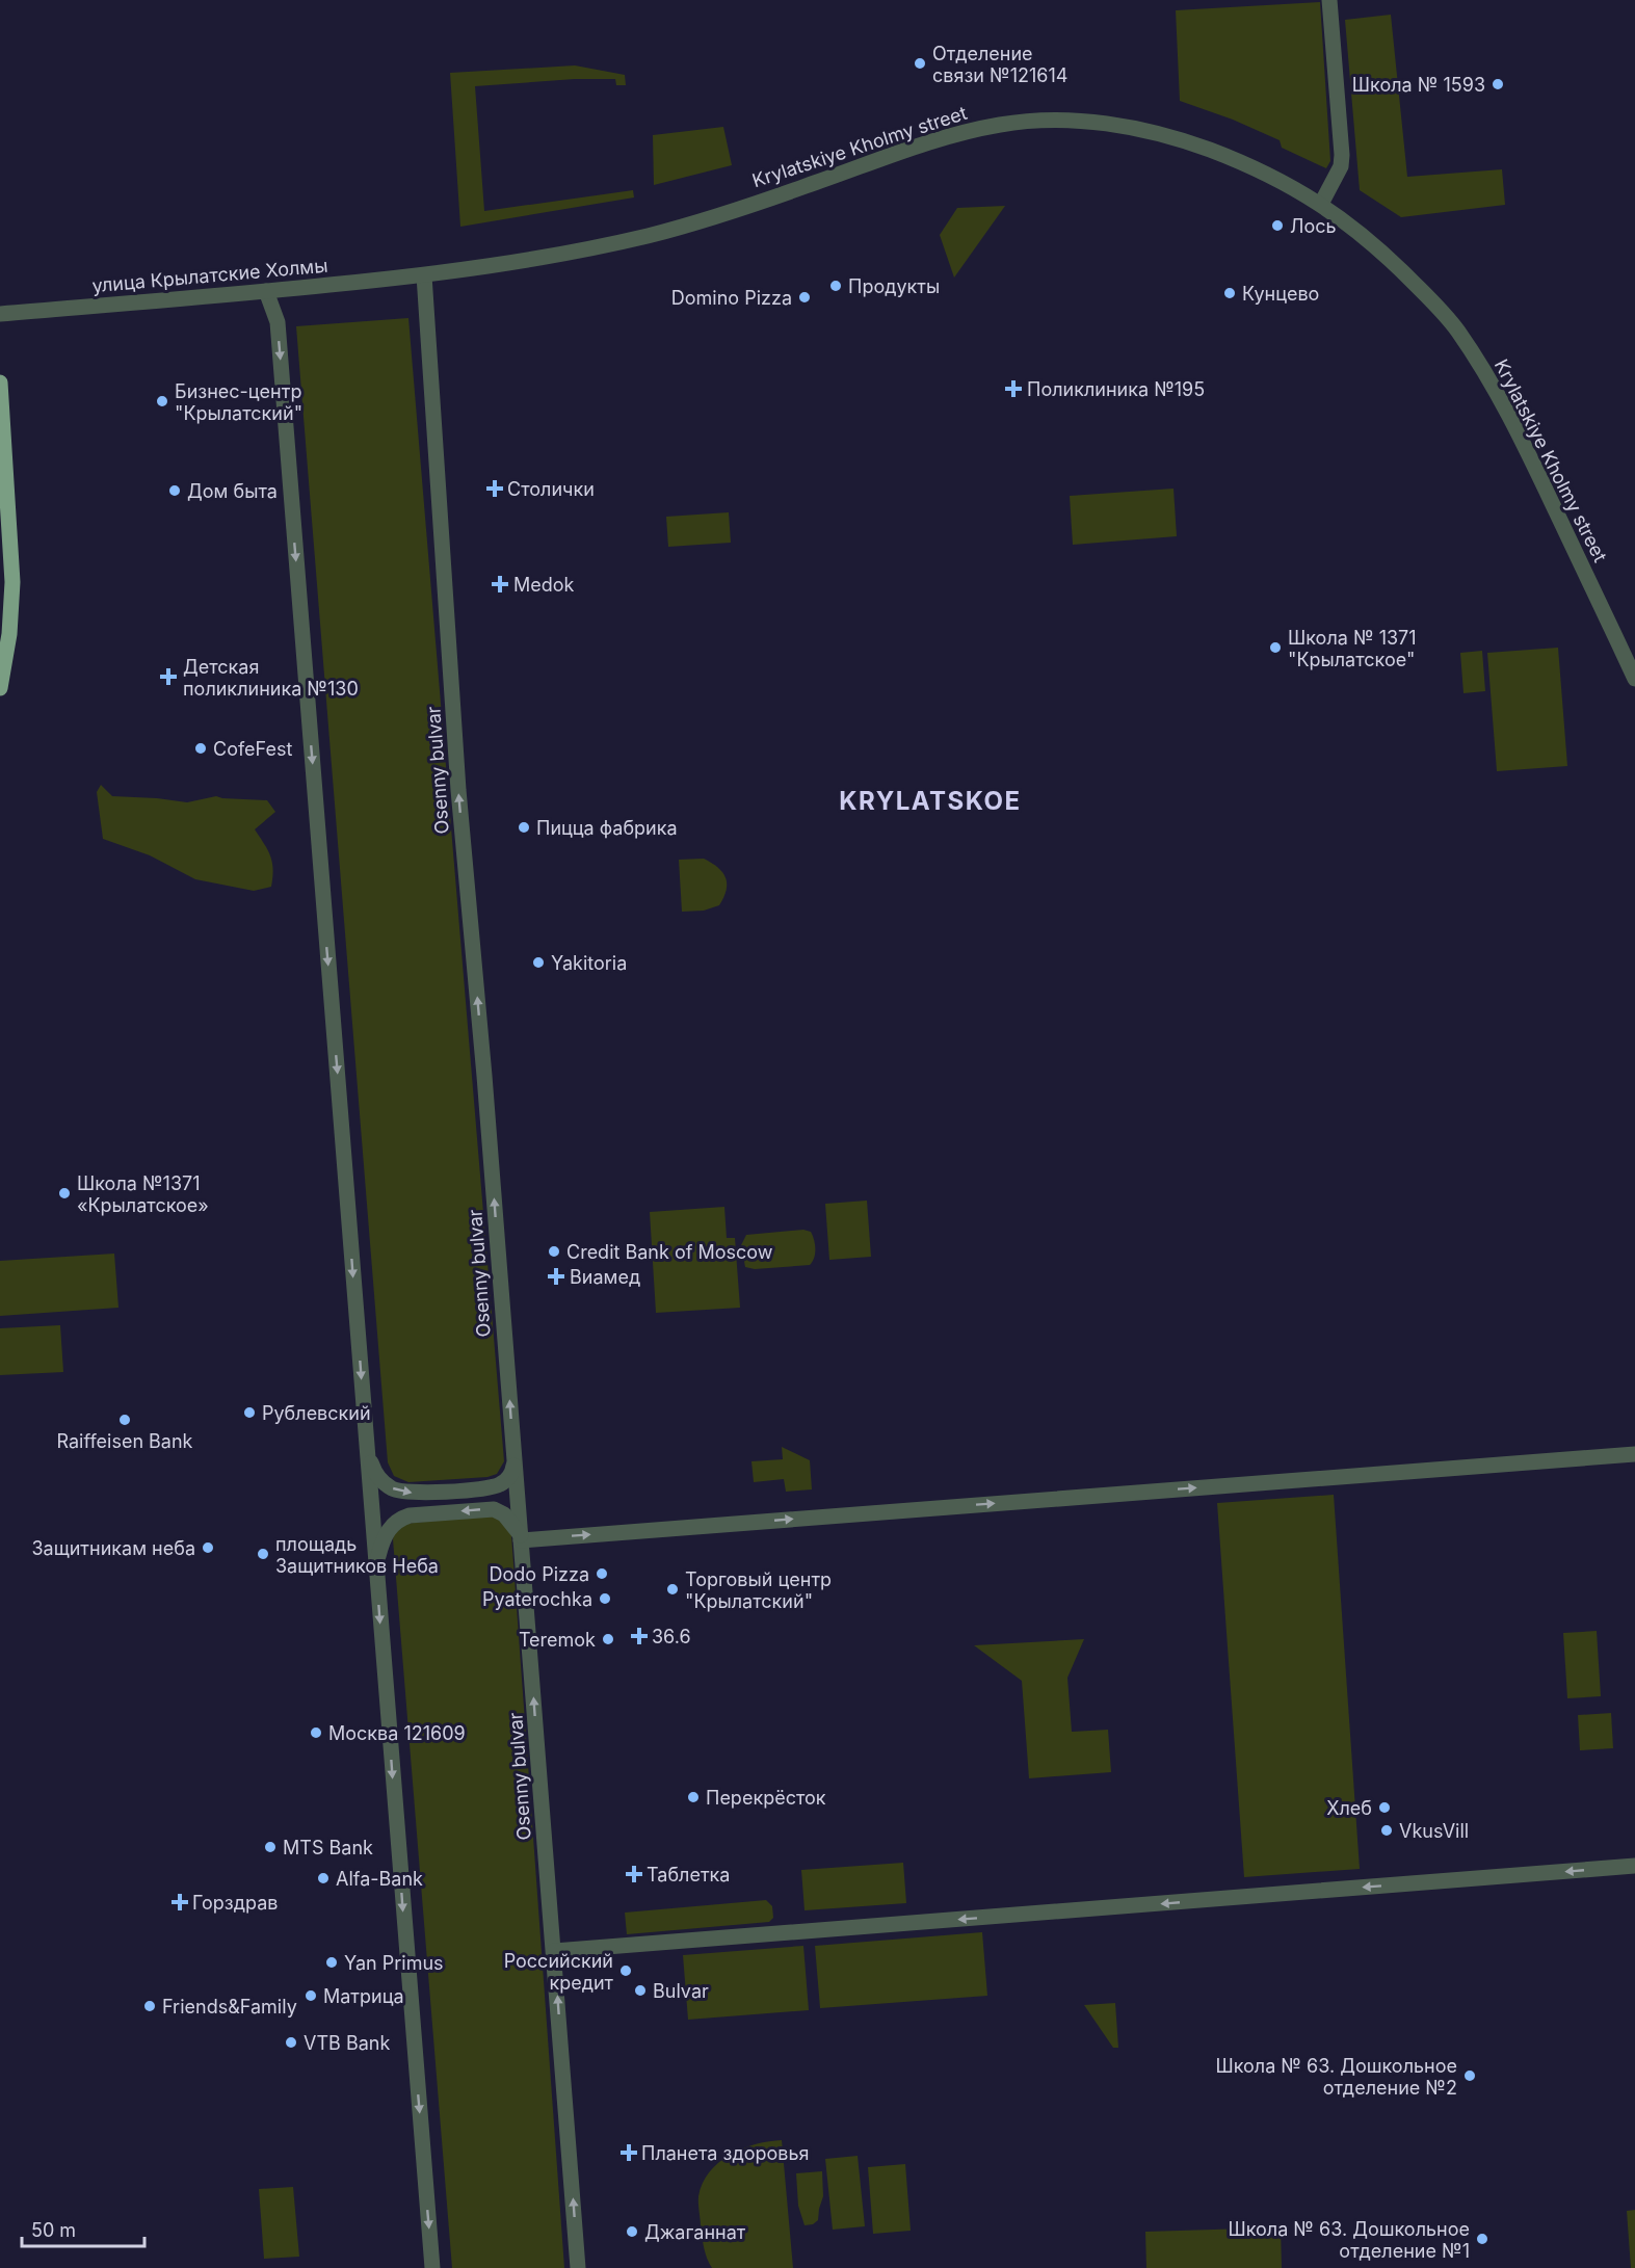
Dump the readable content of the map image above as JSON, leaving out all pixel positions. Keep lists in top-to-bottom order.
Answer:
{
  "streets": {
    "street": ["Krylatskiye Kholmy street", "улица Крылатские Холмы", "Osenny bulvar"]
  },
  "crossings": [
    ["Krylatskiye Kholmy street", "улица Крылатские Холмы"],
    ["Krylatskiye Kholmy street", "Osenny bulvar"],
    ["улица Крылатские Холмы", "Osenny bulvar"]
  ],
  "one_way": ["Osenny bulvar"],
  "districts": ["KRYLATSKOE"],
  "places": {
    "other": [
      "Отделение связи №121614",
      "Школа № 1593",
      "Лось",
      "Продукты",
      "Кунцево",
      "Domino Pizza",
      "Бизнес-центр \"Крылатский\"",
      "Дом быта",
      "Школа № 1371 \"Крылатское\"",
      "CofeFest",
      "Пицца фабрика",
      "Yakitoria",
      "Школа №1371 «Крылатское»",
      "Credit Bank of Moscow",
      "Рублевский",
      "Raiffeisen Bank",
      "Защитникам неба",
      "площадь Защитников Неба",
      "Dodo Pizza",
      "Торговый центр \"Крылатский\"",
      "Pyaterochka",
      "Teremok",
      "Москва 121609",
      "Перекрёсток",
      "Хлеб",
      "VkusVill",
      "MTS Bank",
      "Alfa-Bank",
      "Yan Primus",
      "Российский кредит",
      "Bulvar",
      "Матрица",
      "Friends&Family",
      "VTB Bank",
      "Школа № 63. Дошкольное отделение №2",
      "Джаганнат",
      "Школа № 63. Дошкольное отделение №1"
    ],
    "health": [
      "Поликлиника №195",
      "Столички",
      "Medok",
      "Детская поликлиника №130",
      "Виамед",
      "36.6",
      "Таблетка",
      "Горздрав",
      "Планета здоровья"
    ]
  },
  "scale_bar": "50 m"
}
